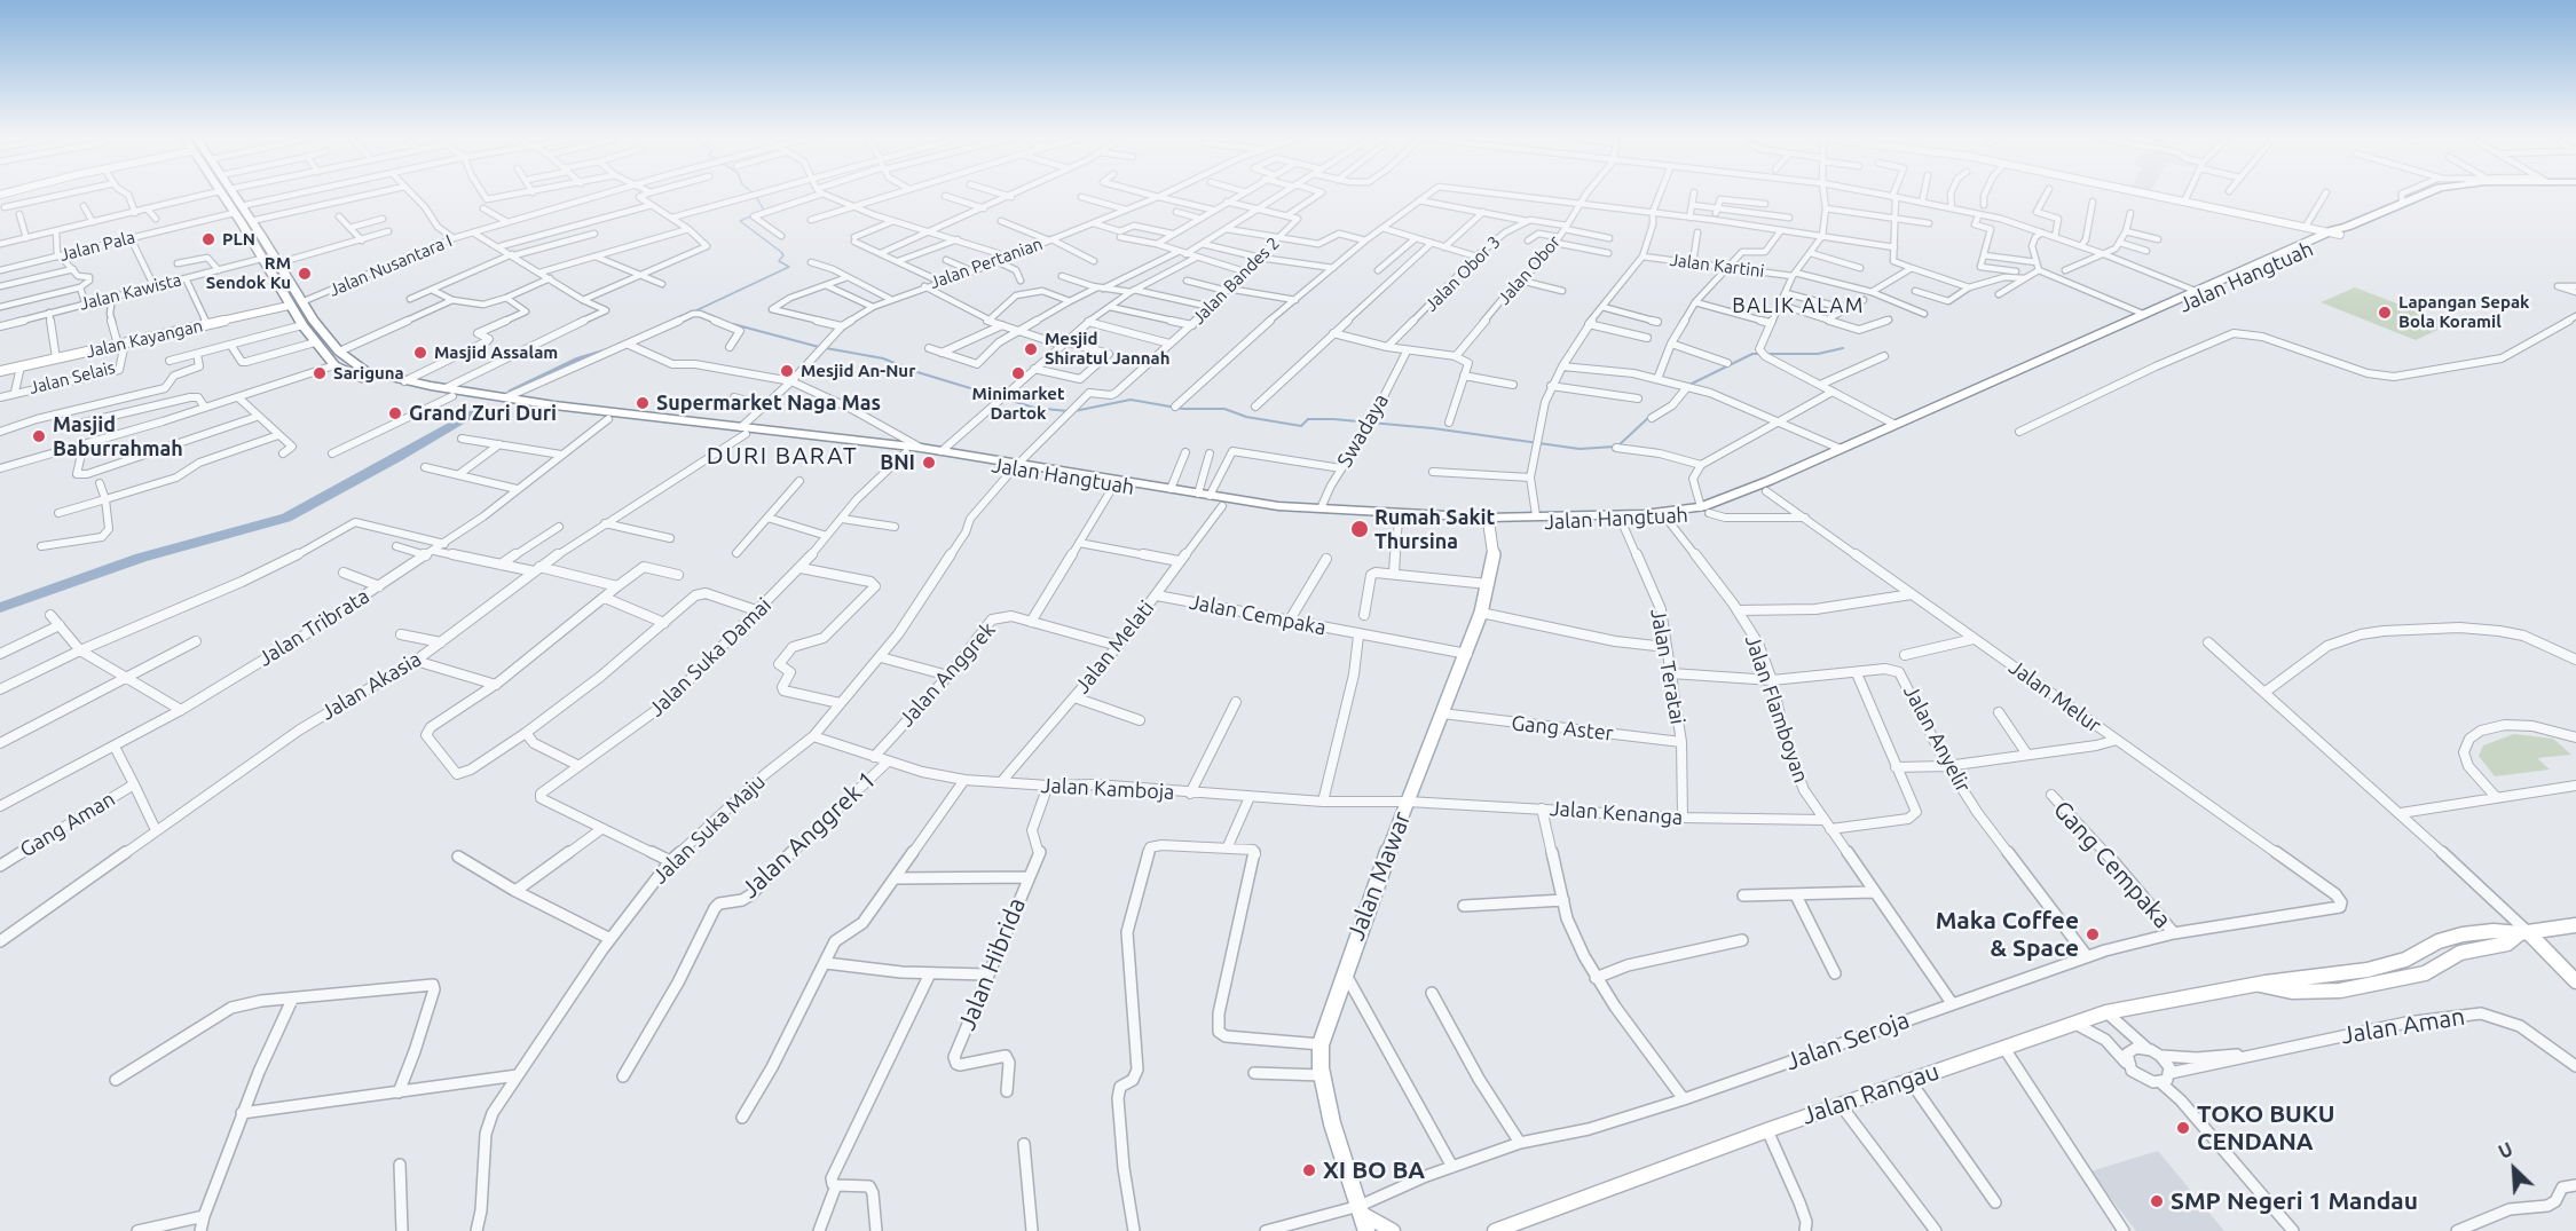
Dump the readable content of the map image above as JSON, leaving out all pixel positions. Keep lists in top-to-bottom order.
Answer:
{
  "streets": {
    "highway": ["Jalan Hangtuah"],
    "main road": ["Jalan Mawar"],
    "street": [
      "Jalan Pala",
      "Jalan Pertanian",
      "Jalan Nusantara I",
      "Jalan Kartini",
      "Jalan Obor",
      "Jalan Obor 3",
      "Jalan Bandes 2",
      "Jalan Kawista",
      "Jalan Kayangan",
      "Jalan Selais",
      "Swadaya",
      "Jalan Cempaka",
      "Jalan Tribrata",
      "Jalan Melati",
      "Jalan Suka Damai",
      "Jalan Teratai",
      "Jalan Anggrek",
      "Jalan Akasia",
      "Jalan Melur",
      "Jalan Flamboyan",
      "Gang Aster",
      "Jalan Anyelir",
      "Jalan Kamboja",
      "Jalan Kenanga",
      "Gang Aman",
      "Jalan Suka Maju",
      "Jalan Anggrek 1",
      "Gang Cempaka",
      "Jalan Hibrida",
      "Jalan Aman",
      "Jalan Seroja",
      "Jalan Rangau"
    ]
  },
  "crossings": [
    ["Jalan Pala", "Jalan Hangtuah"],
    ["Jalan Pertanian", "Jalan Hangtuah"],
    ["Jalan Pertanian", "Jalan Akasia"],
    ["Jalan Nusantara I", "Jalan Hangtuah"],
    ["Jalan Nusantara I", "Jalan Kayangan"],
    ["Jalan Hangtuah", "Jalan Bandes 2"],
    ["Jalan Hangtuah", "Jalan Kawista"],
    ["Jalan Hangtuah", "Jalan Kayangan"],
    ["Jalan Hangtuah", "Swadaya"],
    ["Jalan Hangtuah", "Jalan Tribrata"],
    ["Jalan Hangtuah", "Jalan Melati"],
    ["Jalan Hangtuah", "Jalan Suka Damai"],
    ["Jalan Hangtuah", "Jalan Teratai"],
    ["Jalan Hangtuah", "Jalan Akasia"],
    ["Jalan Hangtuah", "Jalan Melur"],
    ["Jalan Hangtuah", "Jalan Flamboyan"],
    ["Jalan Hangtuah", "Jalan Suka Maju"],
    ["Jalan Hangtuah", "Jalan Mawar"],
    ["Jalan Bandes 2", "Jalan Suka Maju"],
    ["Jalan Kayangan", "Jalan Selais"],
    ["Jalan Cempaka", "Jalan Melati"],
    ["Jalan Cempaka", "Jalan Mawar"],
    ["Jalan Tribrata", "Gang Aman"],
    ["Jalan Melati", "Jalan Anggrek"],
    ["Jalan Melati", "Jalan Kamboja"],
    ["Jalan Suka Damai", "Jalan Suka Maju"],
    ["Jalan Teratai", "Gang Aster"],
    ["Jalan Teratai", "Jalan Anyelir"],
    ["Jalan Teratai", "Jalan Kenanga"],
    ["Jalan Anggrek", "Jalan Kamboja"],
    ["Jalan Melur", "Jalan Seroja"],
    ["Jalan Flamboyan", "Jalan Anyelir"],
    ["Jalan Flamboyan", "Jalan Kenanga"],
    ["Jalan Flamboyan", "Jalan Seroja"],
    ["Gang Aster", "Jalan Mawar"],
    ["Jalan Anyelir", "Jalan Seroja"],
    ["Jalan Kamboja", "Jalan Kenanga"],
    ["Jalan Kamboja", "Jalan Suka Maju"],
    ["Jalan Kamboja", "Jalan Anggrek 1"],
    ["Jalan Kamboja", "Jalan Mawar"],
    ["Jalan Kamboja", "Jalan Hibrida"],
    ["Jalan Kenanga", "Jalan Mawar"],
    ["Gang Cempaka", "Jalan Seroja"],
    ["Jalan Mawar", "Jalan Seroja"]
  ],
  "districts": ["BALIK ALAM", "DURI BARAT"],
  "places": [
    "PLN",
    "RM Sendok Ku",
    "Lapangan Sepak Bola Koramil",
    "Mesjid Shiratul Jannah",
    "Masjid Assalam",
    "Mesjid An-Nur",
    "Sariguna",
    "Minimarket Dartok",
    "Supermarket Naga Mas",
    "Grand Zuri Duri",
    "Masjid Baburrahmah",
    "BNI",
    "Rumah Sakit Thursina",
    "Maka Coffee & Space",
    "TOKO BUKU CENDANA",
    "XI BO BA",
    "SMP Negeri 1 Mandau"
  ],
  "north": "top left"
}
